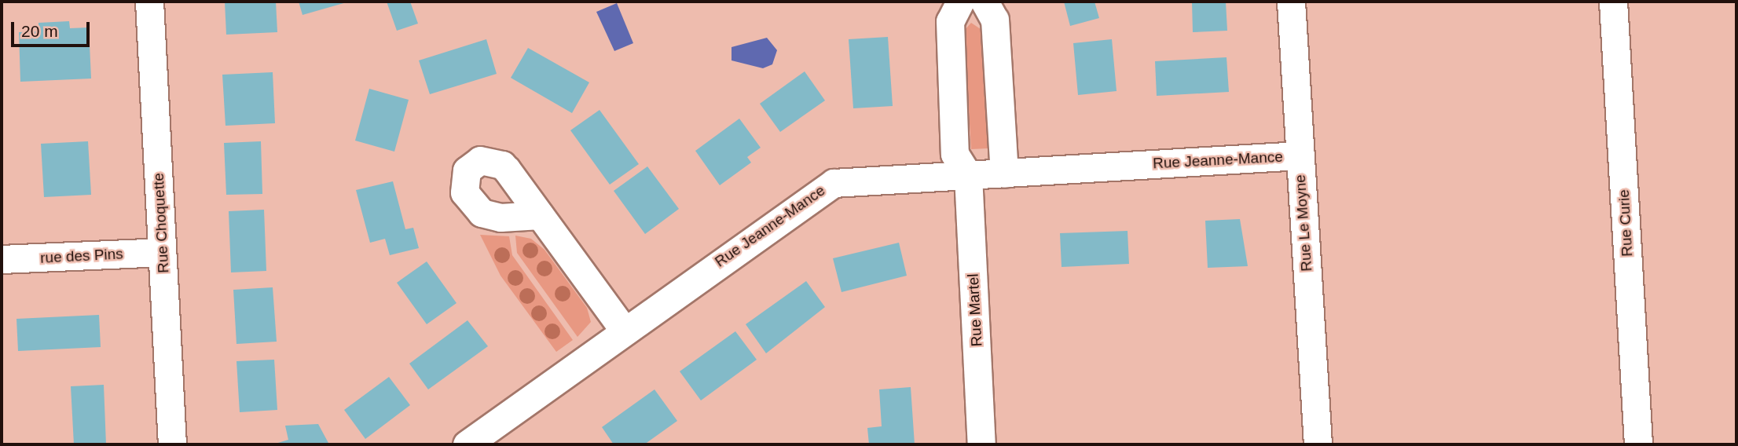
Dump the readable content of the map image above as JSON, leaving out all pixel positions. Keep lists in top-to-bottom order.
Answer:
{
  "streets": {
    "street": [
      "Rue Jeanne-Mance",
      "Rue Choquette",
      "Rue Le Moyne",
      "Rue Curie",
      "rue des Pins",
      "Rue Martel"
    ]
  },
  "crossings": [
    ["Rue Jeanne-Mance", "Rue Le Moyne"],
    ["Rue Jeanne-Mance", "Rue Martel"],
    ["Rue Choquette", "rue des Pins"]
  ],
  "scale_bar": "20 m"
}
